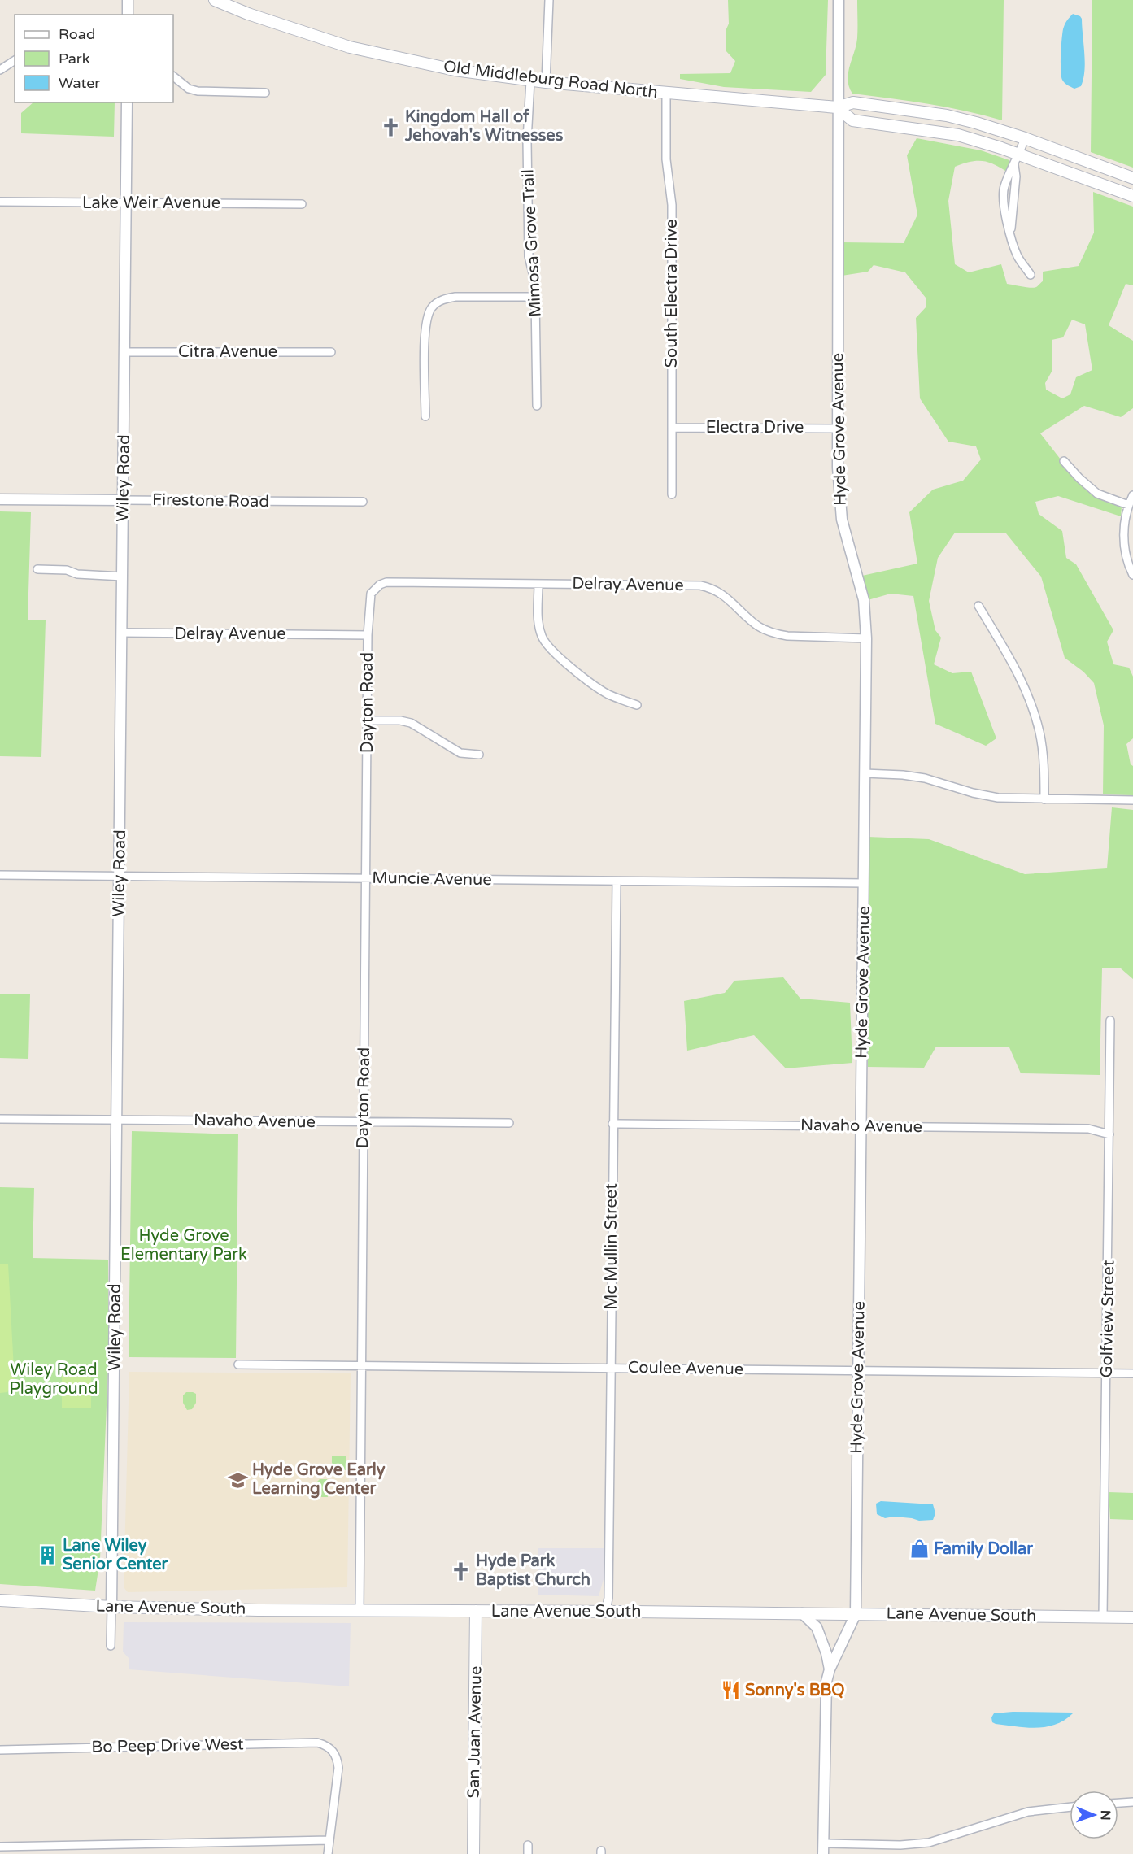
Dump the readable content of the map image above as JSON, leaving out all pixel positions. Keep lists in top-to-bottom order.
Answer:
{
  "streets": {
    "main road": ["Old Middleburg Road North", "Lane Avenue South", "San Juan Avenue"],
    "street": [
      "Lake Weir Avenue",
      "Mimosa Grove Trail",
      "South Electra Drive",
      "Citra Avenue",
      "Electra Drive",
      "Hyde Grove Avenue",
      "Wiley Road",
      "Firestone Road",
      "Delray Avenue",
      "Dayton Road",
      "Muncie Avenue",
      "Navaho Avenue",
      "Mc Mullin Street",
      "Golfview Street",
      "Coulee Avenue",
      "Bo Peep Drive West"
    ]
  },
  "crossings": [
    ["Old Middleburg Road North", "Mimosa Grove Trail"],
    ["Old Middleburg Road North", "South Electra Drive"],
    ["Old Middleburg Road North", "Hyde Grove Avenue"],
    ["Lake Weir Avenue", "Wiley Road"],
    ["South Electra Drive", "Electra Drive"],
    ["Citra Avenue", "Wiley Road"],
    ["Electra Drive", "Hyde Grove Avenue"],
    ["Hyde Grove Avenue", "Delray Avenue"],
    ["Hyde Grove Avenue", "Muncie Avenue"],
    ["Hyde Grove Avenue", "Navaho Avenue"],
    ["Hyde Grove Avenue", "Coulee Avenue"],
    ["Hyde Grove Avenue", "Lane Avenue South"],
    ["Wiley Road", "Firestone Road"],
    ["Wiley Road", "Delray Avenue"],
    ["Wiley Road", "Muncie Avenue"],
    ["Wiley Road", "Navaho Avenue"],
    ["Wiley Road", "Lane Avenue South"],
    ["Delray Avenue", "Dayton Road"],
    ["Dayton Road", "Muncie Avenue"],
    ["Dayton Road", "Navaho Avenue"],
    ["Dayton Road", "Coulee Avenue"],
    ["Dayton Road", "Lane Avenue South"],
    ["Muncie Avenue", "Mc Mullin Street"],
    ["Navaho Avenue", "Mc Mullin Street"],
    ["Navaho Avenue", "Golfview Street"],
    ["Mc Mullin Street", "Coulee Avenue"],
    ["Mc Mullin Street", "Lane Avenue South"],
    ["Golfview Street", "Coulee Avenue"],
    ["Golfview Street", "Lane Avenue South"],
    ["Lane Avenue South", "San Juan Avenue"]
  ],
  "parks": ["Hyde Grove Elementary Park", "Wiley Road Playground"],
  "places": {
    "church": ["Kingdom Hall of Jehovah's Witnesses", "Hyde Park Baptist Church"],
    "school or university": ["Hyde Grove Early Learning Center"],
    "shop": ["Family Dollar"],
    "building": ["Lane Wiley Senior Center"],
    "restaurant": ["Sonny's BBQ"]
  },
  "legend": ["Road", "Park", "Water"],
  "north": "right"
}
